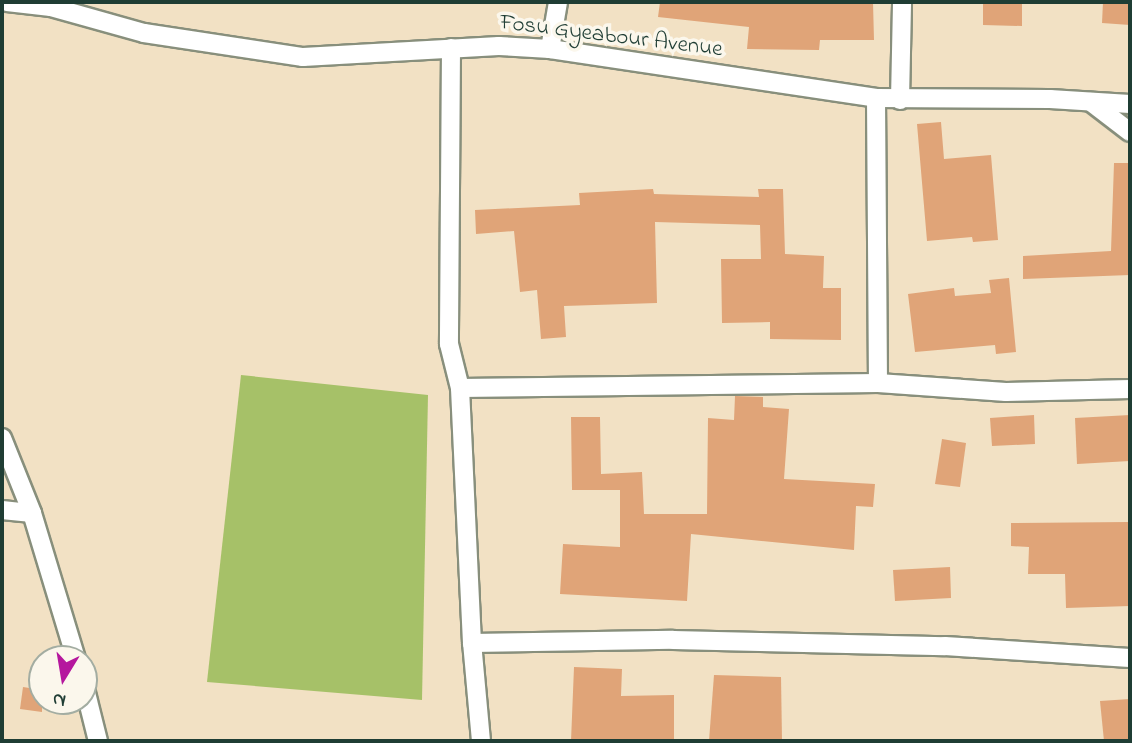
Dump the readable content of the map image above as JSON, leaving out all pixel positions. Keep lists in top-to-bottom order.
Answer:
{
  "streets": {
    "street": ["Fosu Gyeabour Avenue"]
  },
  "north": "bottom"
}
